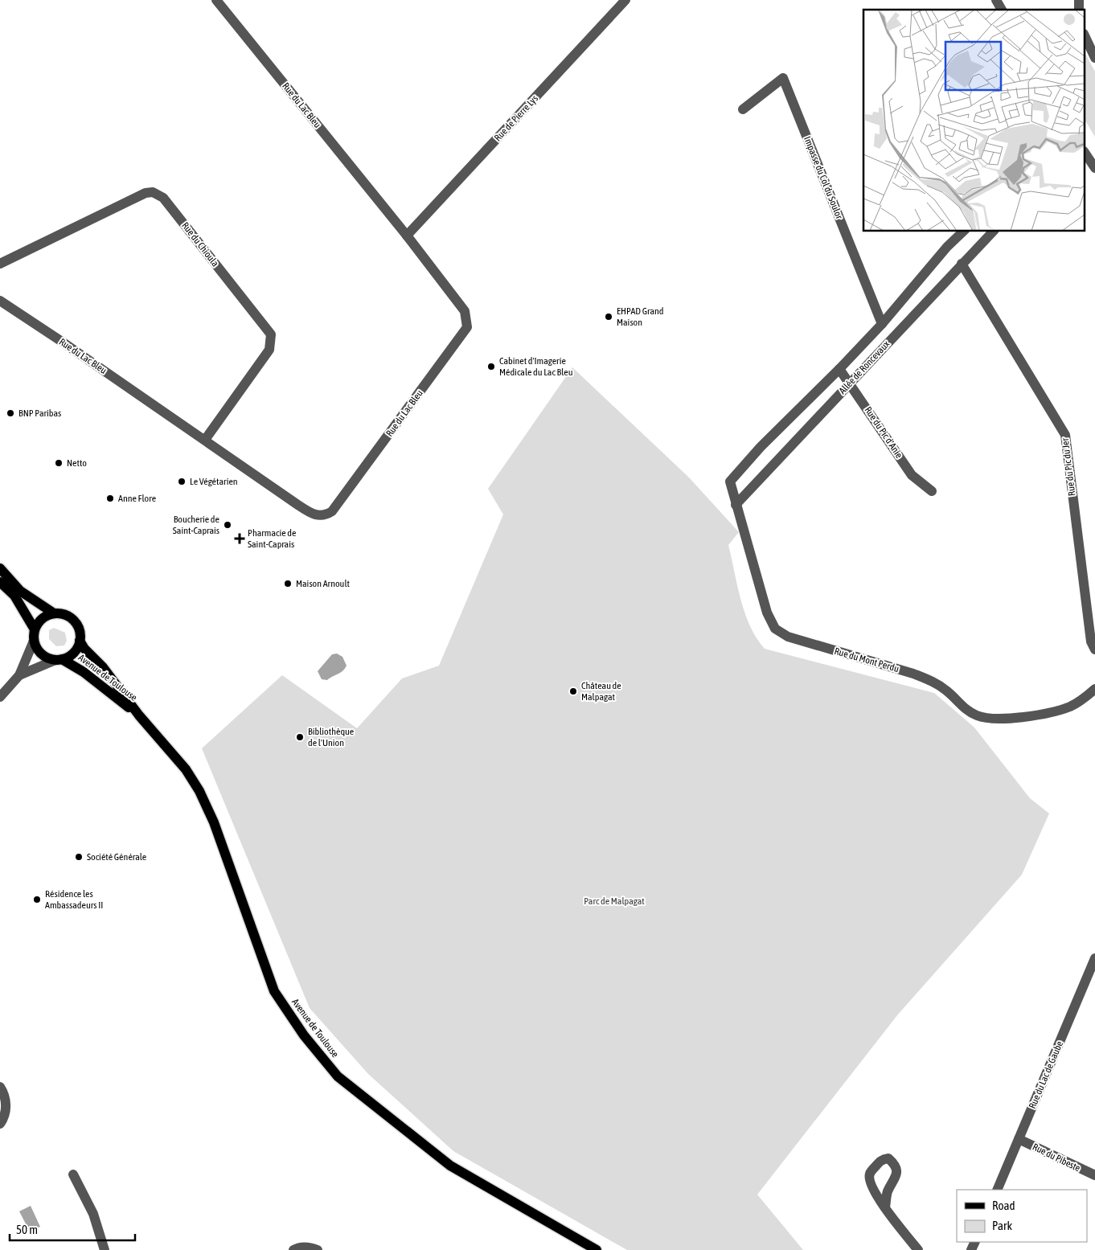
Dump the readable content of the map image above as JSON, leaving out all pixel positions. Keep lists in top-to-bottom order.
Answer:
{
  "streets": {
    "main road": ["Avenue de Toulouse"],
    "street": [
      "Rue du Lac Bleu",
      "Rue de Pierre Lys",
      "Impasse du Col du Soulor",
      "Rue du Chioula",
      "Allée de Roncevaux",
      "Rue du Pic d'Anie",
      "Rue du Pic du Jer",
      "Rue du Mont Perdu",
      "Rue du Lac de Gaube",
      "Rue du Pibeste"
    ]
  },
  "crossings": [
    ["Rue du Lac Bleu", "Rue de Pierre Lys"],
    ["Rue du Lac Bleu", "Rue du Chioula"],
    ["Impasse du Col du Soulor", "Allée de Roncevaux"],
    ["Allée de Roncevaux", "Rue du Pic d'Anie"],
    ["Allée de Roncevaux", "Rue du Pic du Jer"],
    ["Allée de Roncevaux", "Rue du Mont Perdu"],
    ["Rue du Lac de Gaube", "Rue du Pibeste"]
  ],
  "parks": ["Parc de Malpagat"],
  "places": {
    "other": [
      "EHPAD Grand Maison",
      "Cabinet d'Imagerie Médicale du Lac Bleu",
      "BNP Paribas",
      "Netto",
      "Le Végétarien",
      "Anne Flore",
      "Boucherie de Saint-Caprais",
      "Maison Arnoult",
      "Château de Malpagat",
      "Bibliothèque de l'Union",
      "Société Générale",
      "Résidence les Ambassadeurs II"
    ],
    "health": ["Pharmacie de Saint-Caprais"]
  },
  "legend": ["Road", "Park"],
  "scale_bar": "50 m"
}
